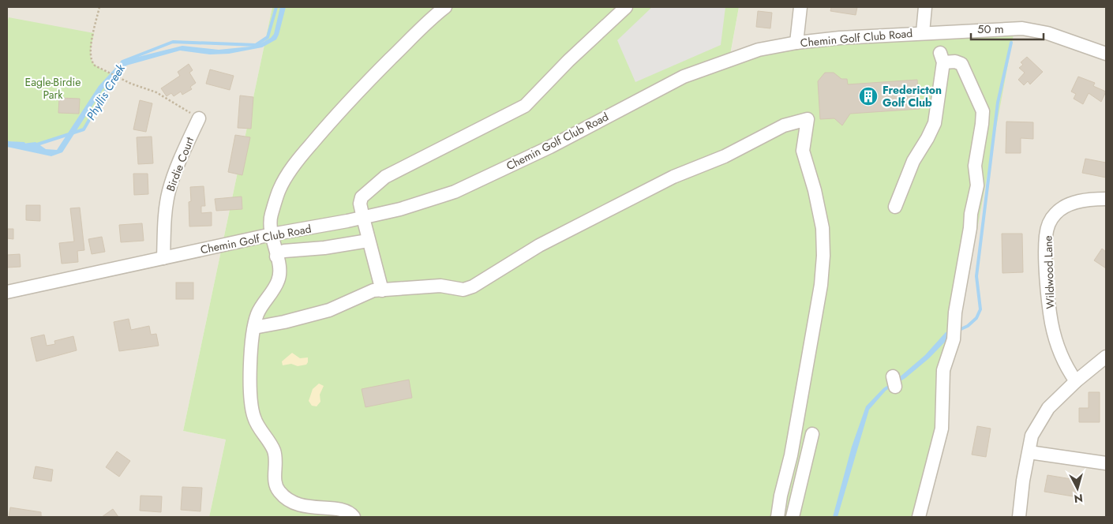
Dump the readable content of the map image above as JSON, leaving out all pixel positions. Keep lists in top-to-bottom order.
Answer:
{
  "streets": {
    "street": ["Chemin Golf Club Road", "Birdie Court", "Wildwood Lane"]
  },
  "crossings": [
    ["Chemin Golf Club Road", "Birdie Court"]
  ],
  "water": ["Phyllis Creek"],
  "parks": ["Eagle-Birdie Park"],
  "places": {
    "building": ["Fredericton Golf Club"]
  },
  "scale_bar": "50 m",
  "north": "bottom"
}
